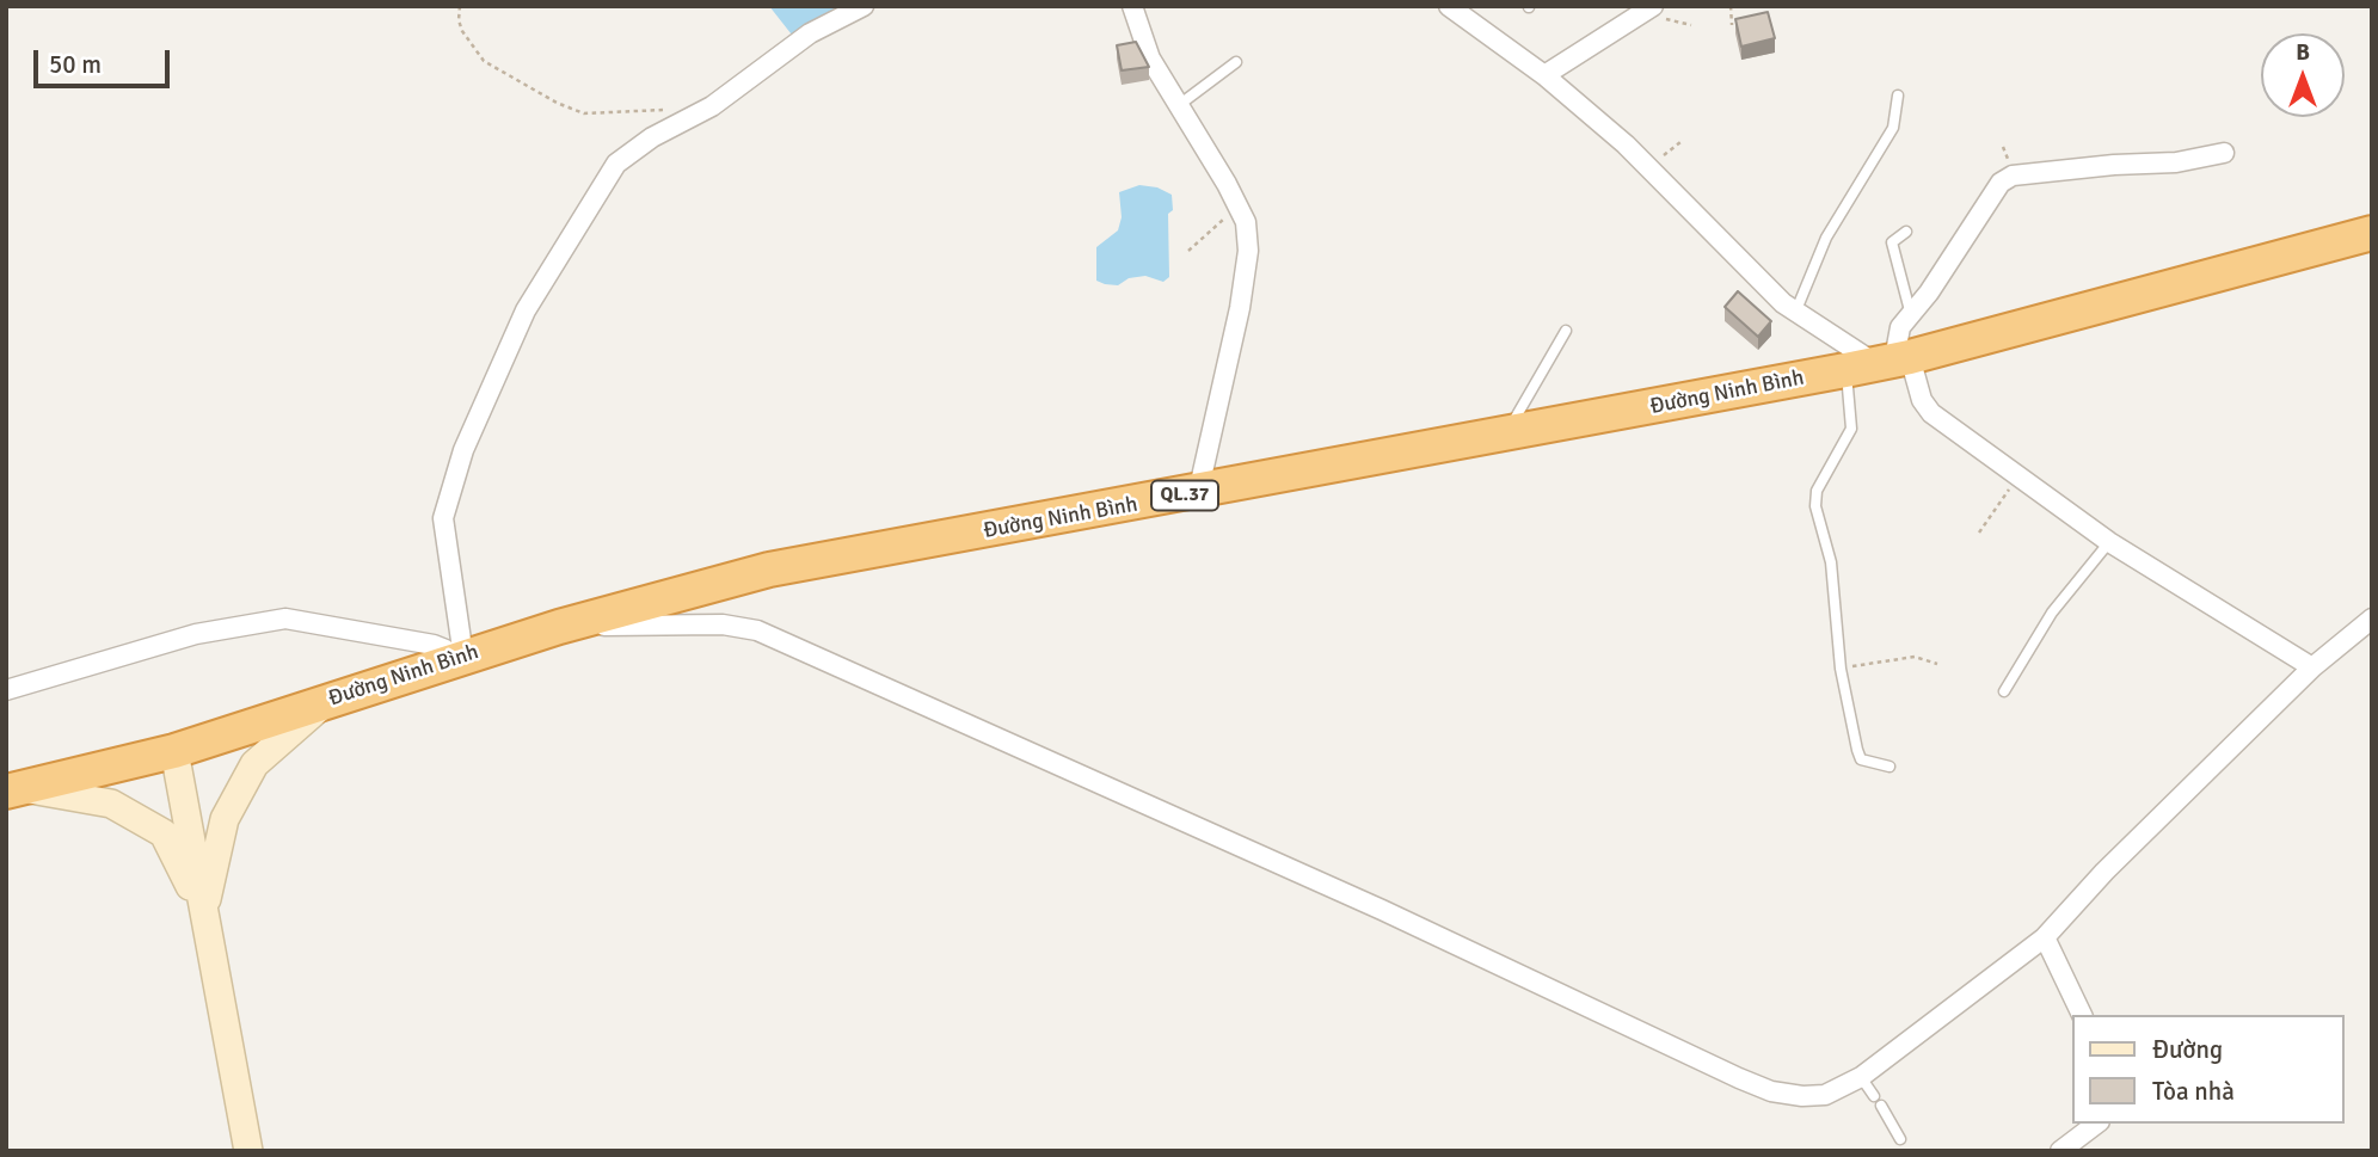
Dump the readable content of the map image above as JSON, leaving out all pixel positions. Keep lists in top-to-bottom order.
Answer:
{
  "streets": {
    "highway": ["Đường Ninh Bình", "QL.37"]
  },
  "legend": ["Đường", "Tòa nhà"],
  "scale_bar": "50 m",
  "north": "top"
}
